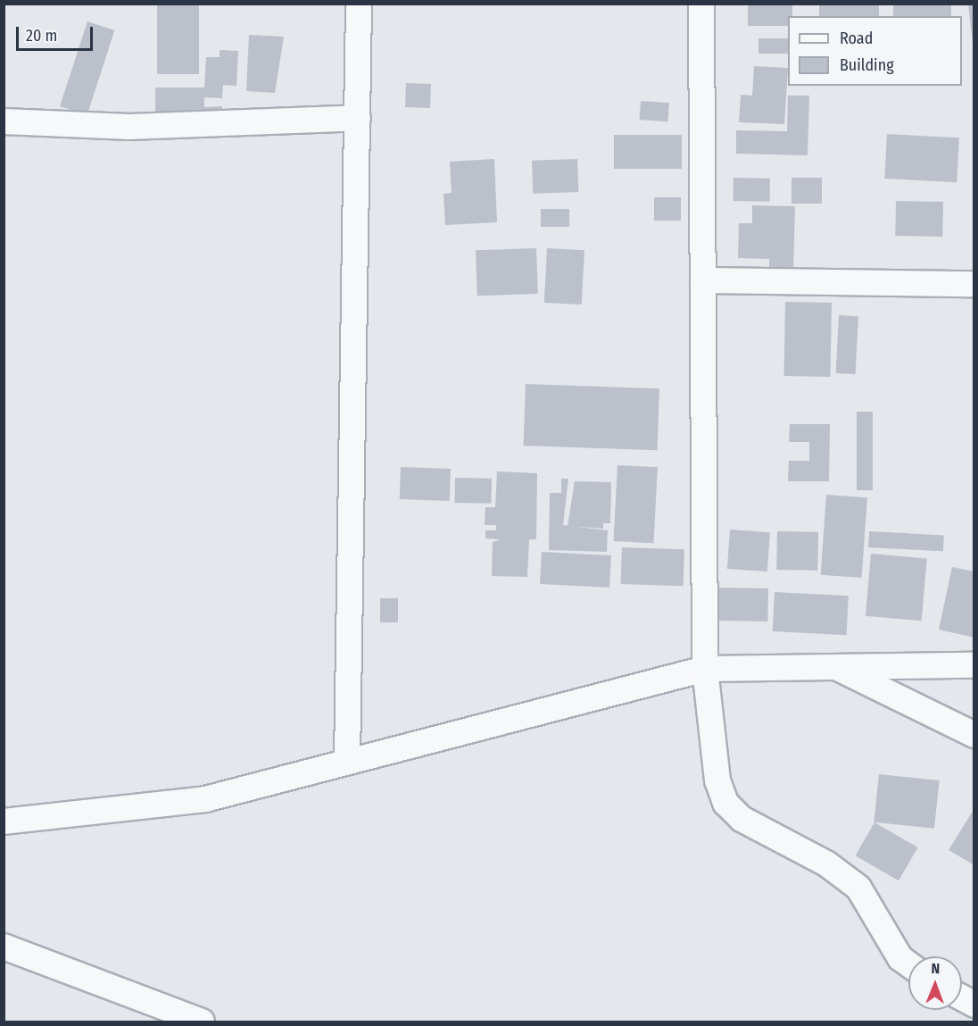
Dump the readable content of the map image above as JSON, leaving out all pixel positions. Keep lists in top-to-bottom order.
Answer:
{
  "legend": ["Road", "Building"],
  "scale_bar": "20 m",
  "north": "top"
}
